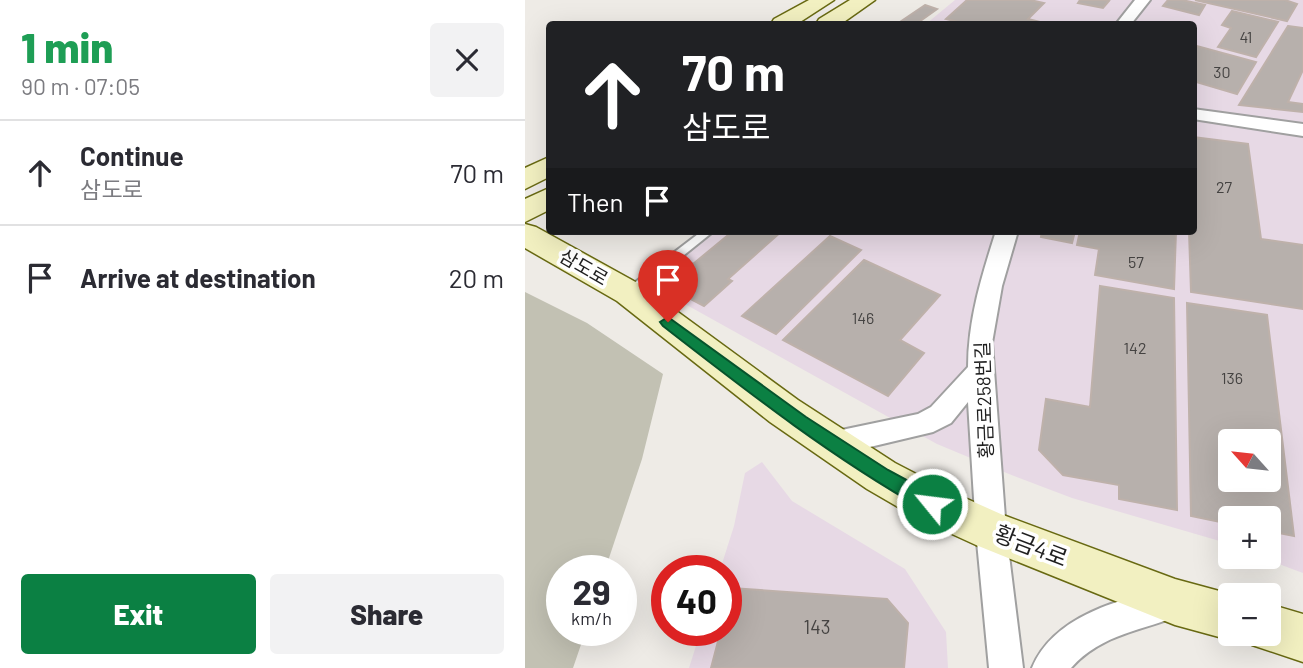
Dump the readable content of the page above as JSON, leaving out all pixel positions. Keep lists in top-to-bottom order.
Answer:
{
  "streets": {
    "street": ["삼도로", "황금로258번길", "황금4로"]
  },
  "crossings": [
    ["삼도로", "황금4로"],
    ["황금로258번길", "황금4로"]
  ],
  "house_numbers": [
    "41",
    "30",
    "27",
    "57",
    "146",
    "142",
    "136",
    "143"
  ],
  "north": "top left",
  "page": {
    "heading": ["1 min", "90 m · 07:05"],
    "turn": ["70 m", "삼도로"],
    "list": [
      {
        "name": "Continue",
        "note": "삼도로",
        "value": "70 m"
      },
      {
        "name": "Arrive at destination",
        "value": "20 m"
      }
    ],
    "then": "Then",
    "map_buttons": ["+", "−"],
    "speed": "29 km/h",
    "limit": "40",
    "buttons": ["Exit", "Share"]
  }
}
